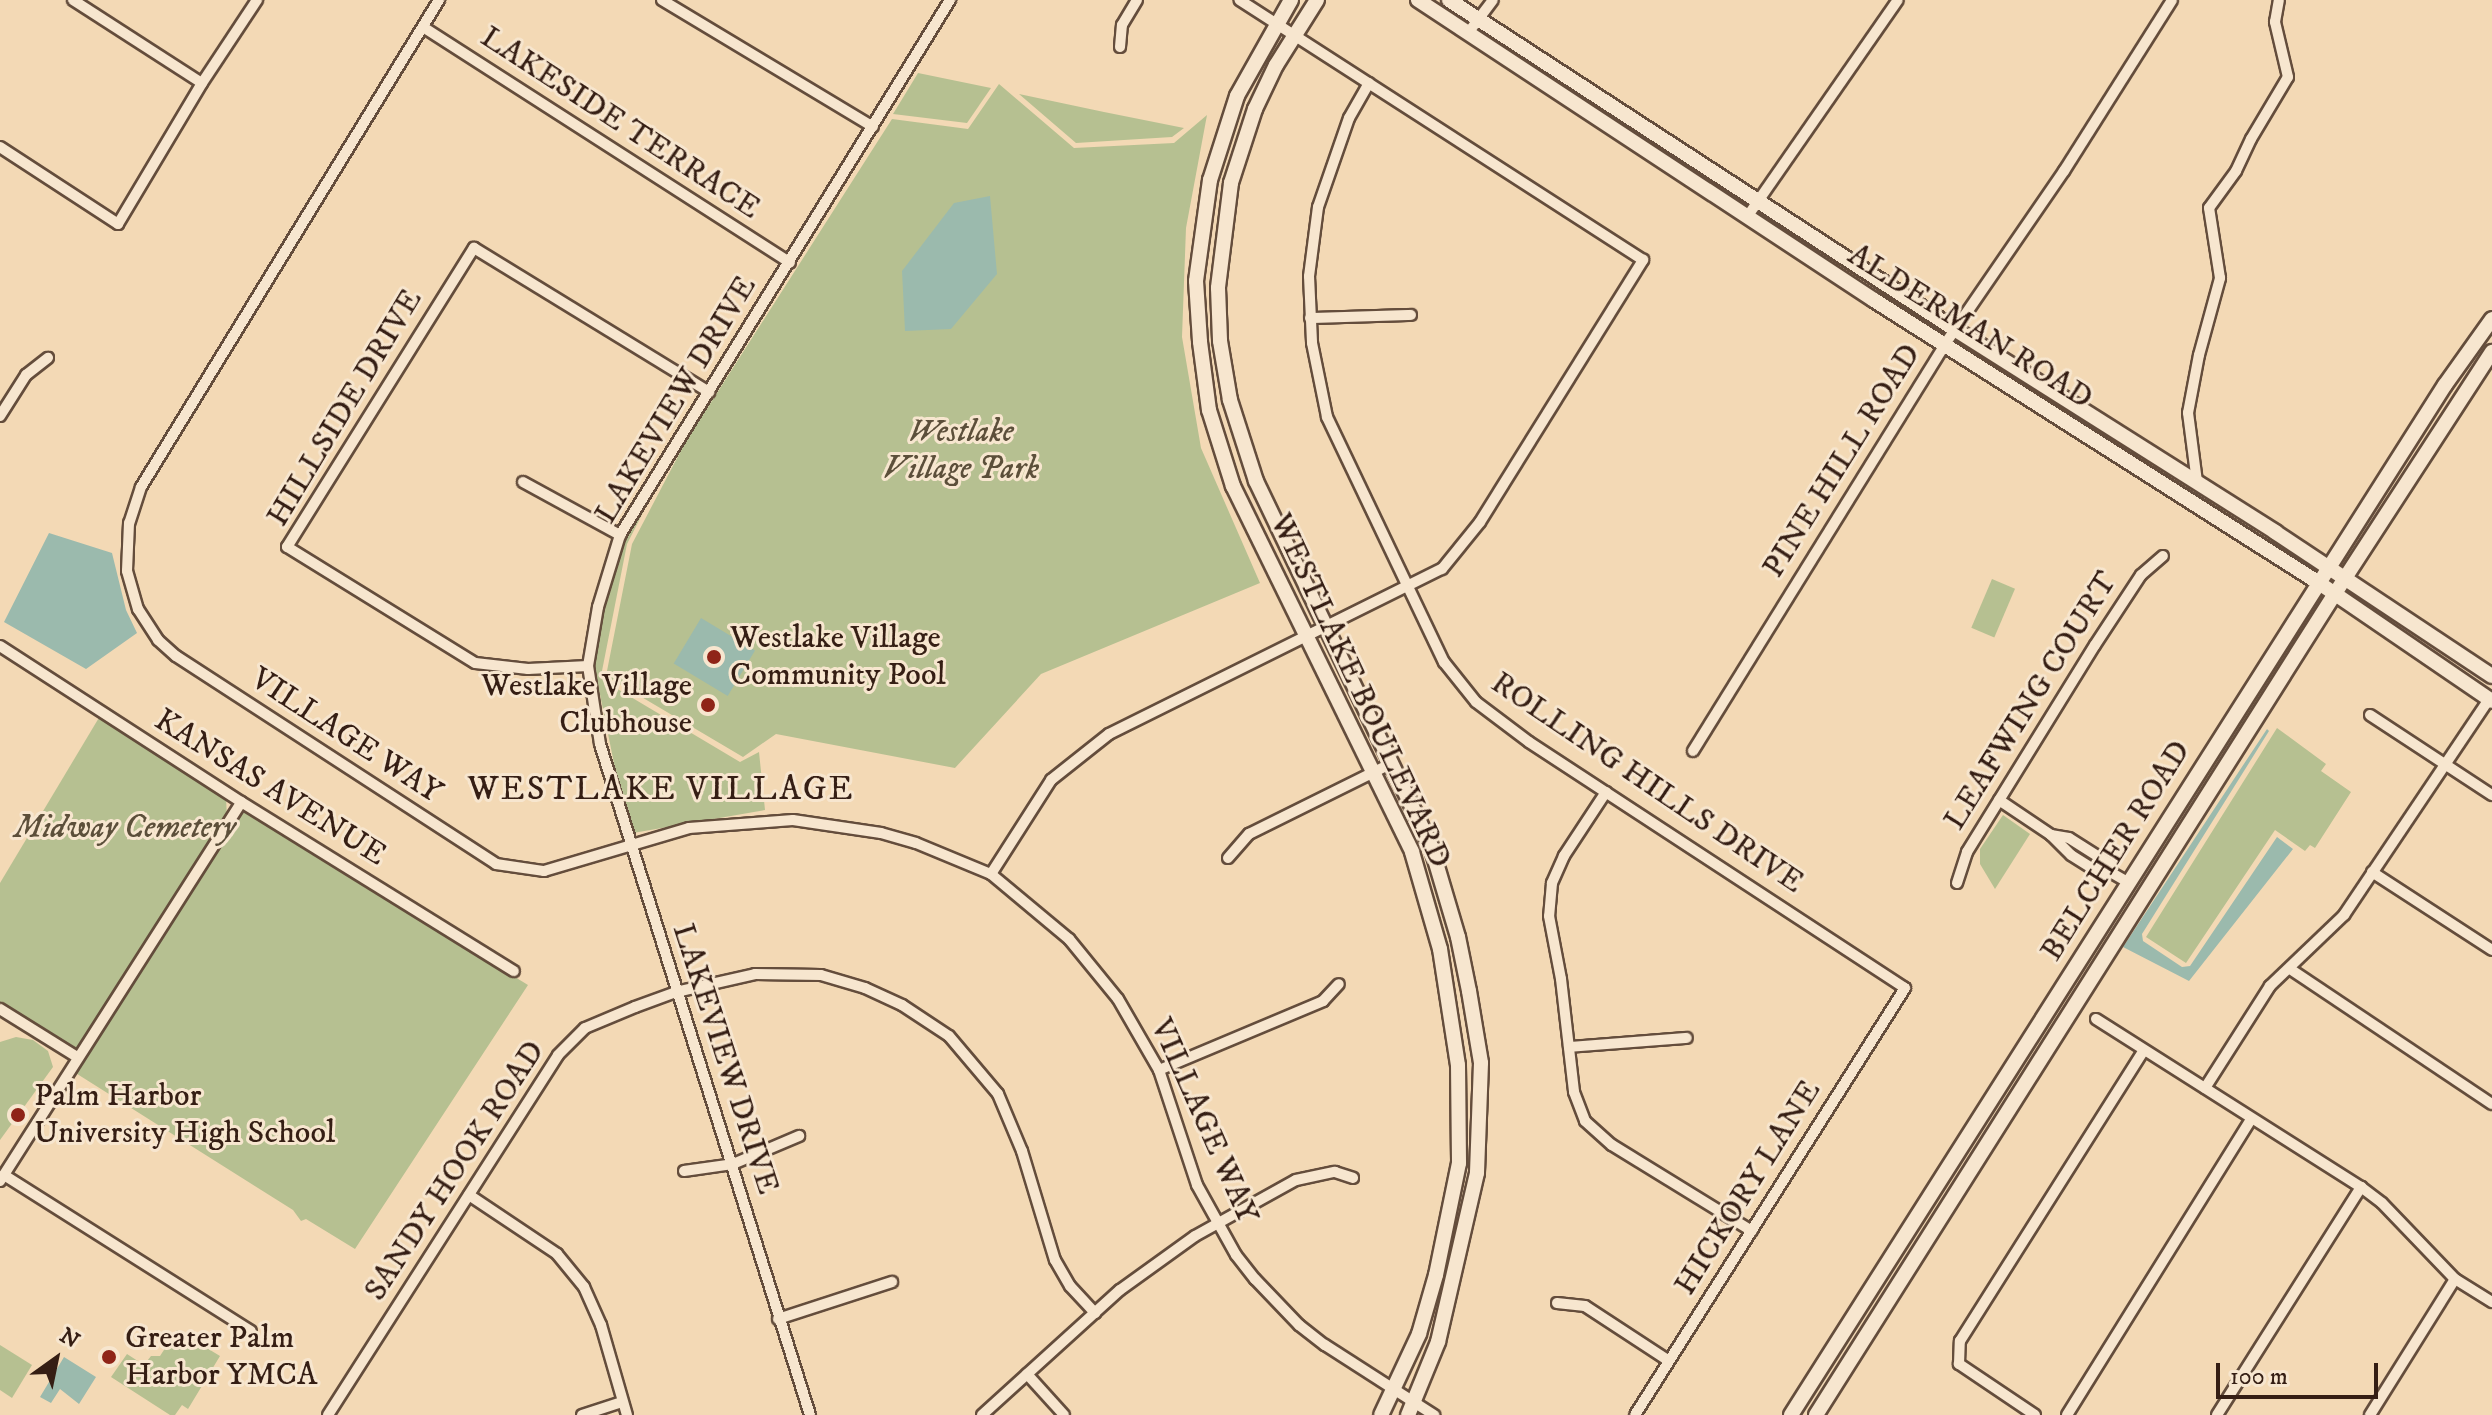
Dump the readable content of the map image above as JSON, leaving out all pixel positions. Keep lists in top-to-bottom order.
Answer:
{
  "streets": {
    "main road": ["ALDERMAN ROAD", "WESTLAKE BOULEVARD", "BELCHER ROAD"],
    "street": [
      "LAKESIDE TERRACE",
      "LAKEVIEW DRIVE",
      "HILLSIDE DRIVE",
      "PINE HILL ROAD",
      "LEAFWING COURT",
      "VILLAGE WAY",
      "ROLLING HILLS DRIVE",
      "KANSAS AVENUE",
      "SANDY HOOK ROAD",
      "HICKORY LANE"
    ]
  },
  "crossings": [
    ["LAKESIDE TERRACE", "LAKEVIEW DRIVE"],
    ["LAKESIDE TERRACE", "VILLAGE WAY"],
    ["ALDERMAN ROAD", "PINE HILL ROAD"],
    ["ALDERMAN ROAD", "BELCHER ROAD"],
    ["LAKEVIEW DRIVE", "HILLSIDE DRIVE"],
    ["LAKEVIEW DRIVE", "VILLAGE WAY"],
    ["LAKEVIEW DRIVE", "SANDY HOOK ROAD"],
    ["WESTLAKE BOULEVARD", "VILLAGE WAY"],
    ["ROLLING HILLS DRIVE", "HICKORY LANE"]
  ],
  "districts": ["WESTLAKE VILLAGE"],
  "parks": ["Westlake Village Park", "Midway Cemetery"],
  "places": [
    "Westlake Village Community Pool",
    "Westlake Village Clubhouse",
    "Palm Harbor University High School",
    "Greater Palm Harbor YMCA"
  ],
  "scale_bar": "100 m",
  "north": "top right"
}
